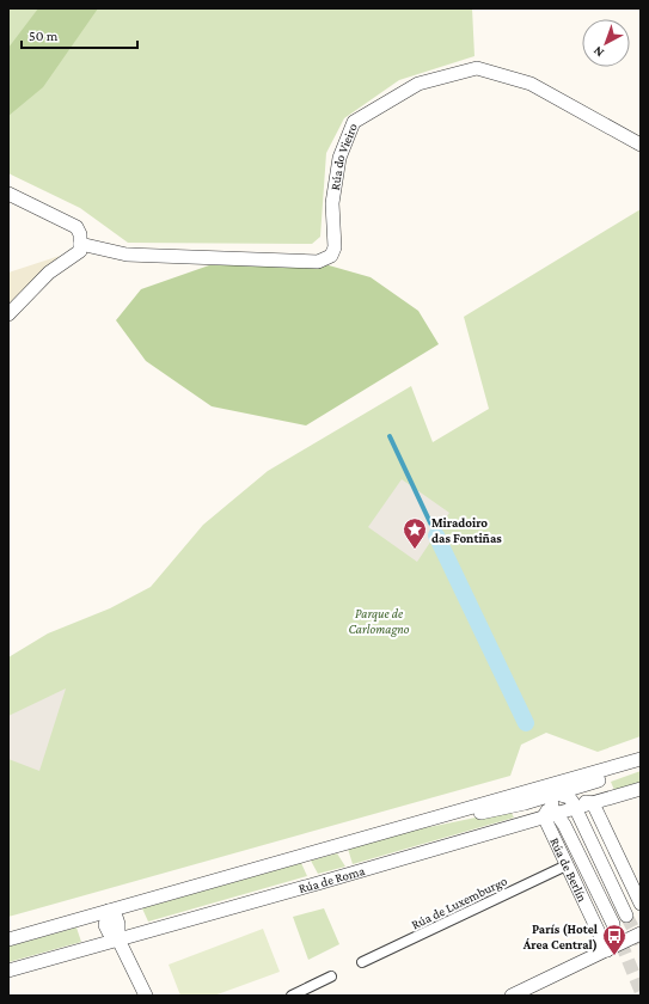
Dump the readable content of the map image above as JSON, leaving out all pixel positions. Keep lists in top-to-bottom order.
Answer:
{
  "streets": {
    "street": [
      "Rúa do Vieiro",
      "Rúa de Berlín",
      "Rúa de Roma",
      "Rúa de Luxemburgo"
    ]
  },
  "crossings": [
    ["Rúa de Berlín", "Rúa de Roma"],
    ["Rúa de Berlín", "Rúa de Luxemburgo"]
  ],
  "parks": ["Parque de Carlomagno"],
  "places": {
    "place": ["Miradoiro das Fontiñas"],
    "bus stop": ["París (Hotel Área Central)"]
  },
  "scale_bar": "50 m",
  "north": "bottom left"
}
